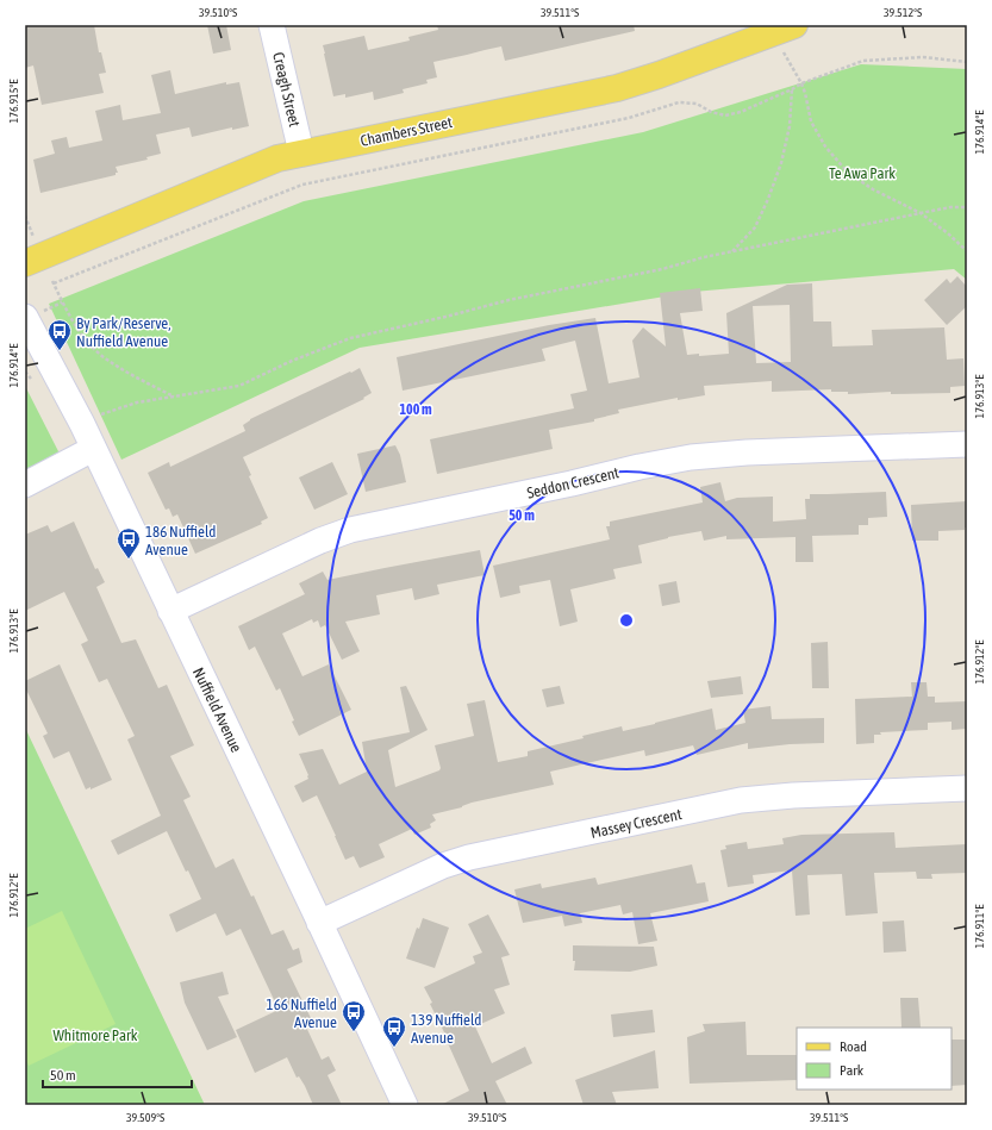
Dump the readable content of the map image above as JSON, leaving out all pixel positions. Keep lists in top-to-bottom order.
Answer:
{
  "streets": {
    "main road": ["Chambers Street"],
    "street": [
      "Creagh Street",
      "Seddon Crescent",
      "Nuffield Avenue",
      "Massey Crescent"
    ]
  },
  "crossings": [
    ["Creagh Street", "Chambers Street"],
    ["Seddon Crescent", "Nuffield Avenue"],
    ["Nuffield Avenue", "Massey Crescent"]
  ],
  "parks": ["Te Awa Park", "Whitmore Park"],
  "places": {
    "bus stop": [
      "By Park/Reserve, Nuffield Avenue",
      "186 Nuffield Avenue",
      "166 Nuffield Avenue",
      "139 Nuffield Avenue"
    ]
  },
  "legend": ["Road", "Park"],
  "scale_bar": "50 m",
  "coordinates": [
    "39.510°S",
    "39.511°S",
    "39.512°S",
    "176.915°E",
    "176.914°E",
    "176.913°E",
    "176.912°E",
    "176.911°E",
    "39.509°S"
  ],
  "rings": ["100 m", "50 m"]
}
